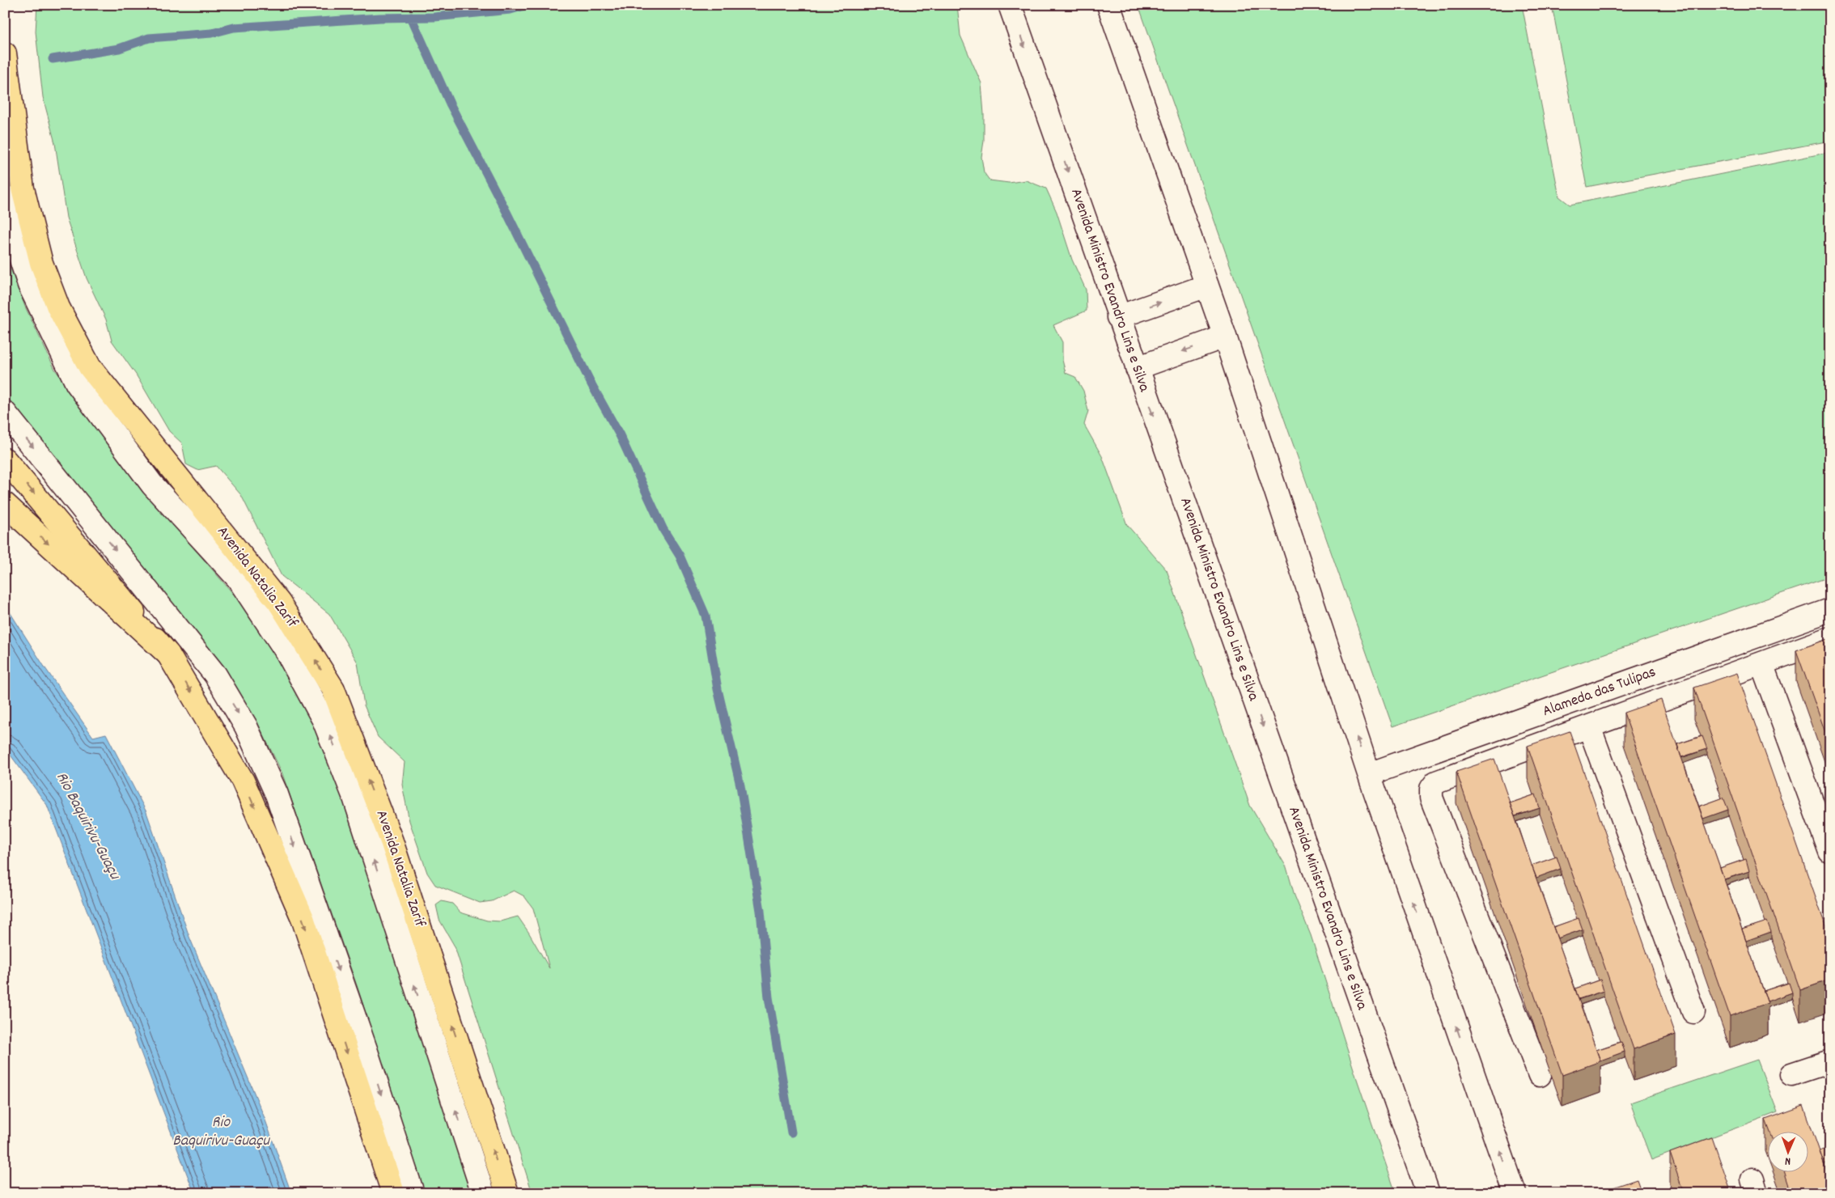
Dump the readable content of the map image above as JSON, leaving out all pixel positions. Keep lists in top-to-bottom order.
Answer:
{
  "streets": {
    "main road": ["Avenida Natalia Zarif"],
    "street": ["Avenida Ministro Evandro Lins e Silva", "Alameda das Tulipas"]
  },
  "water": ["Rio Baquirivu-Guaçu"],
  "north": "bottom"
}
